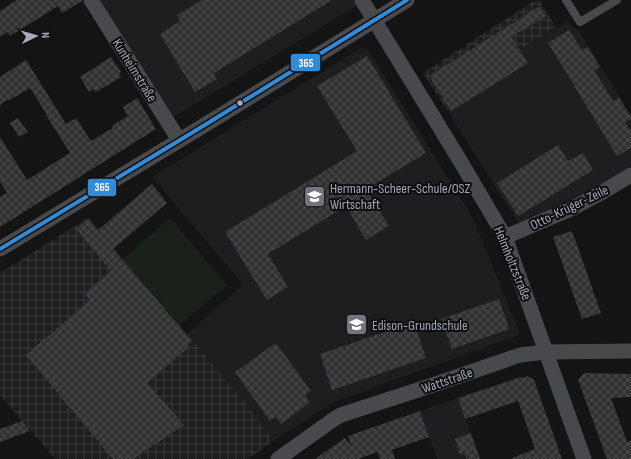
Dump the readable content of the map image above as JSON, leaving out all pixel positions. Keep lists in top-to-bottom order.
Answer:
{
  "streets": {
    "street": [
      "Kunheimstraße",
      "Otto-Krüger-Zeile",
      "Helmholtzstraße",
      "Wattstraße"
    ]
  },
  "crossings": [
    ["Otto-Krüger-Zeile", "Helmholtzstraße"],
    ["Helmholtzstraße", "Wattstraße"]
  ],
  "places": {
    "school or university": ["Hermann-Scheer-Schule/OSZ Wirtschaft", "Edison-Grundschule"]
  },
  "lines": ["transit line 365"],
  "north": "right"
}
